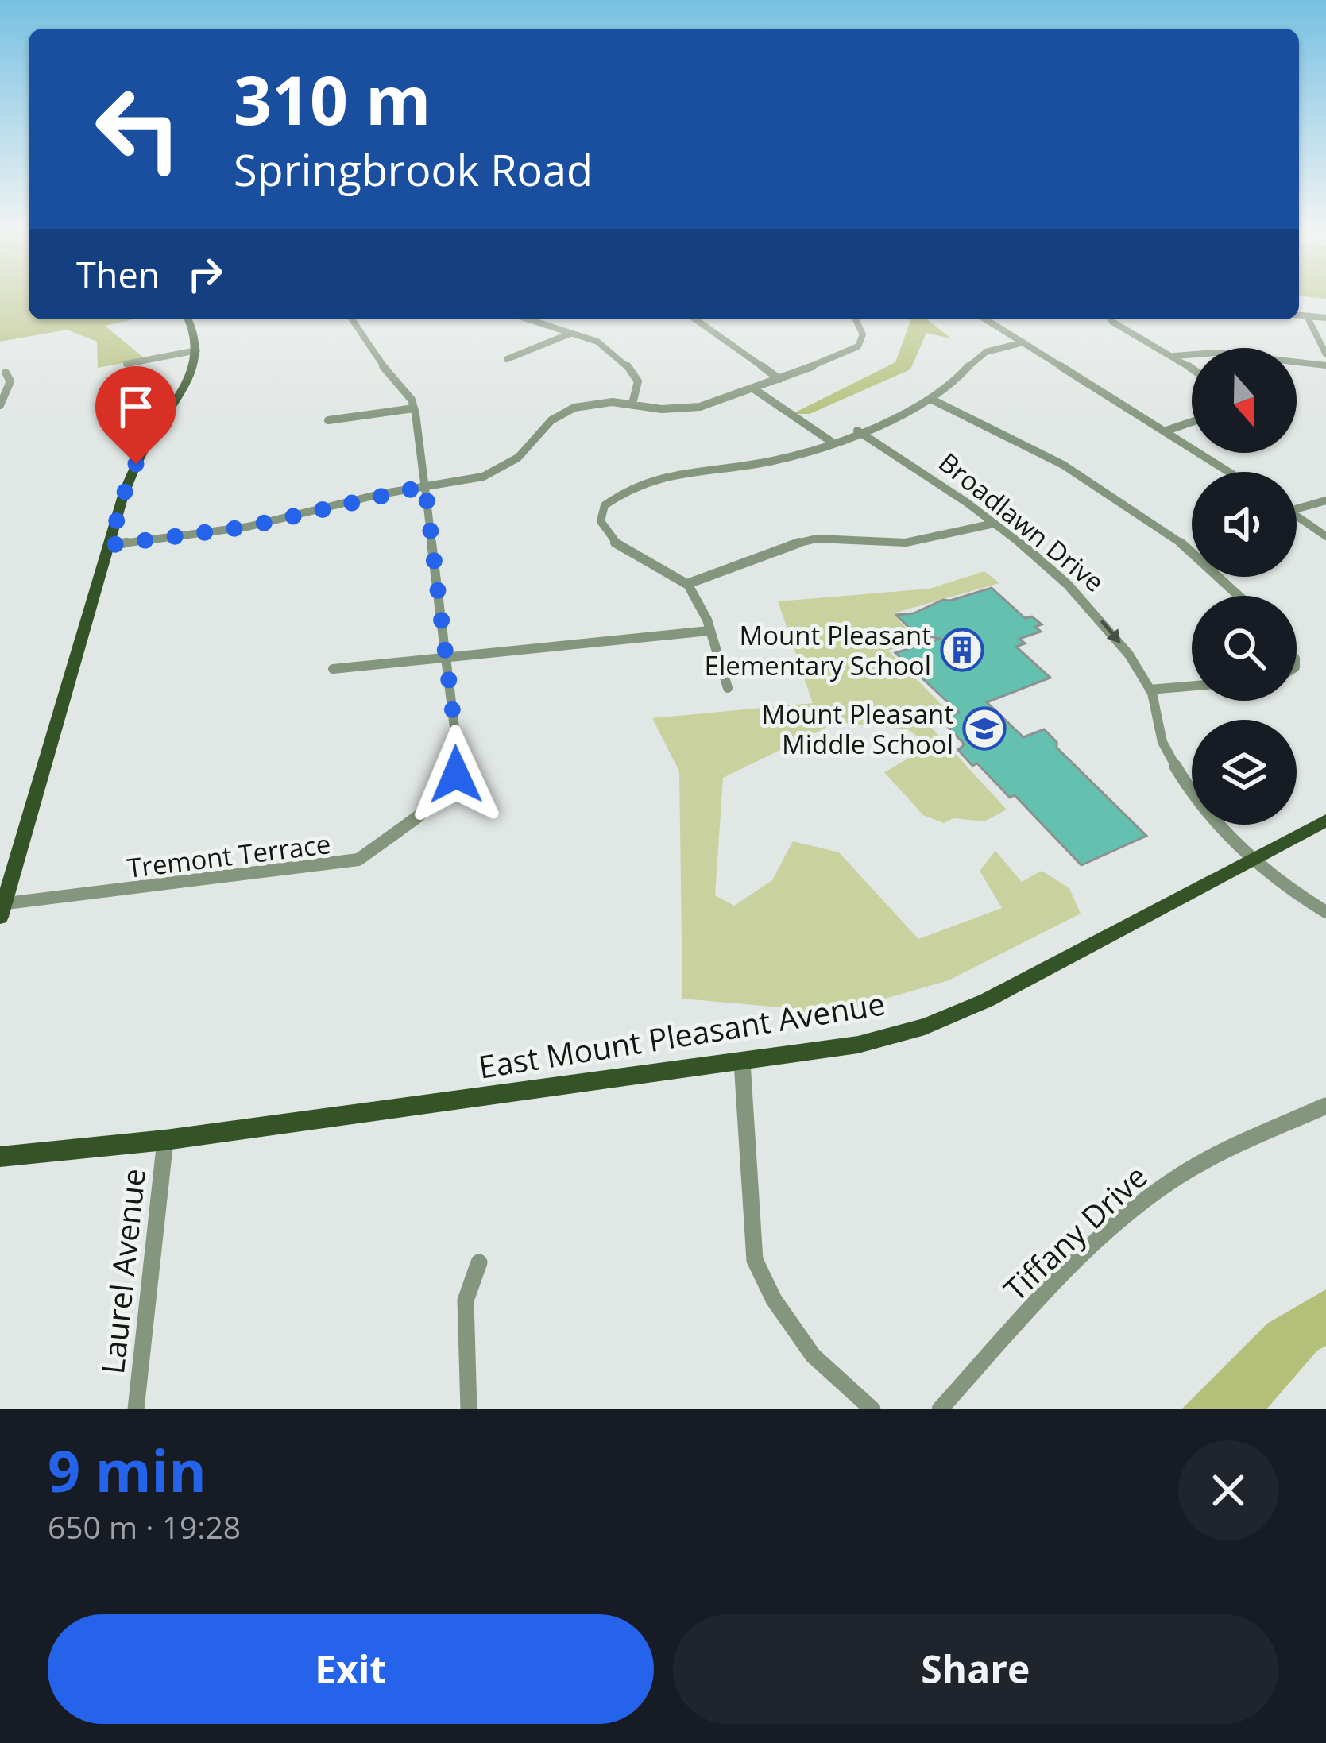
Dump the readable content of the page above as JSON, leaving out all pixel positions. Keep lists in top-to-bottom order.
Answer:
{
  "streets": {
    "main road": ["East Mount Pleasant Avenue"],
    "street": [
      "Broadlawn Drive",
      "Tremont Terrace",
      "Tiffany Drive",
      "Laurel Avenue"
    ]
  },
  "crossings": [
    ["Broadlawn Drive", "East Mount Pleasant Avenue"],
    ["East Mount Pleasant Avenue", "Laurel Avenue"]
  ],
  "places": {
    "building": ["Mount Pleasant Elementary School"],
    "school or university": ["Mount Pleasant Middle School"]
  },
  "north": "bottom",
  "page": {
    "turn": ["310 m", "Springbrook Road"],
    "then": "Then",
    "heading": ["9 min", "650 m · 19:28"],
    "buttons": ["Exit", "Share"]
  }
}
